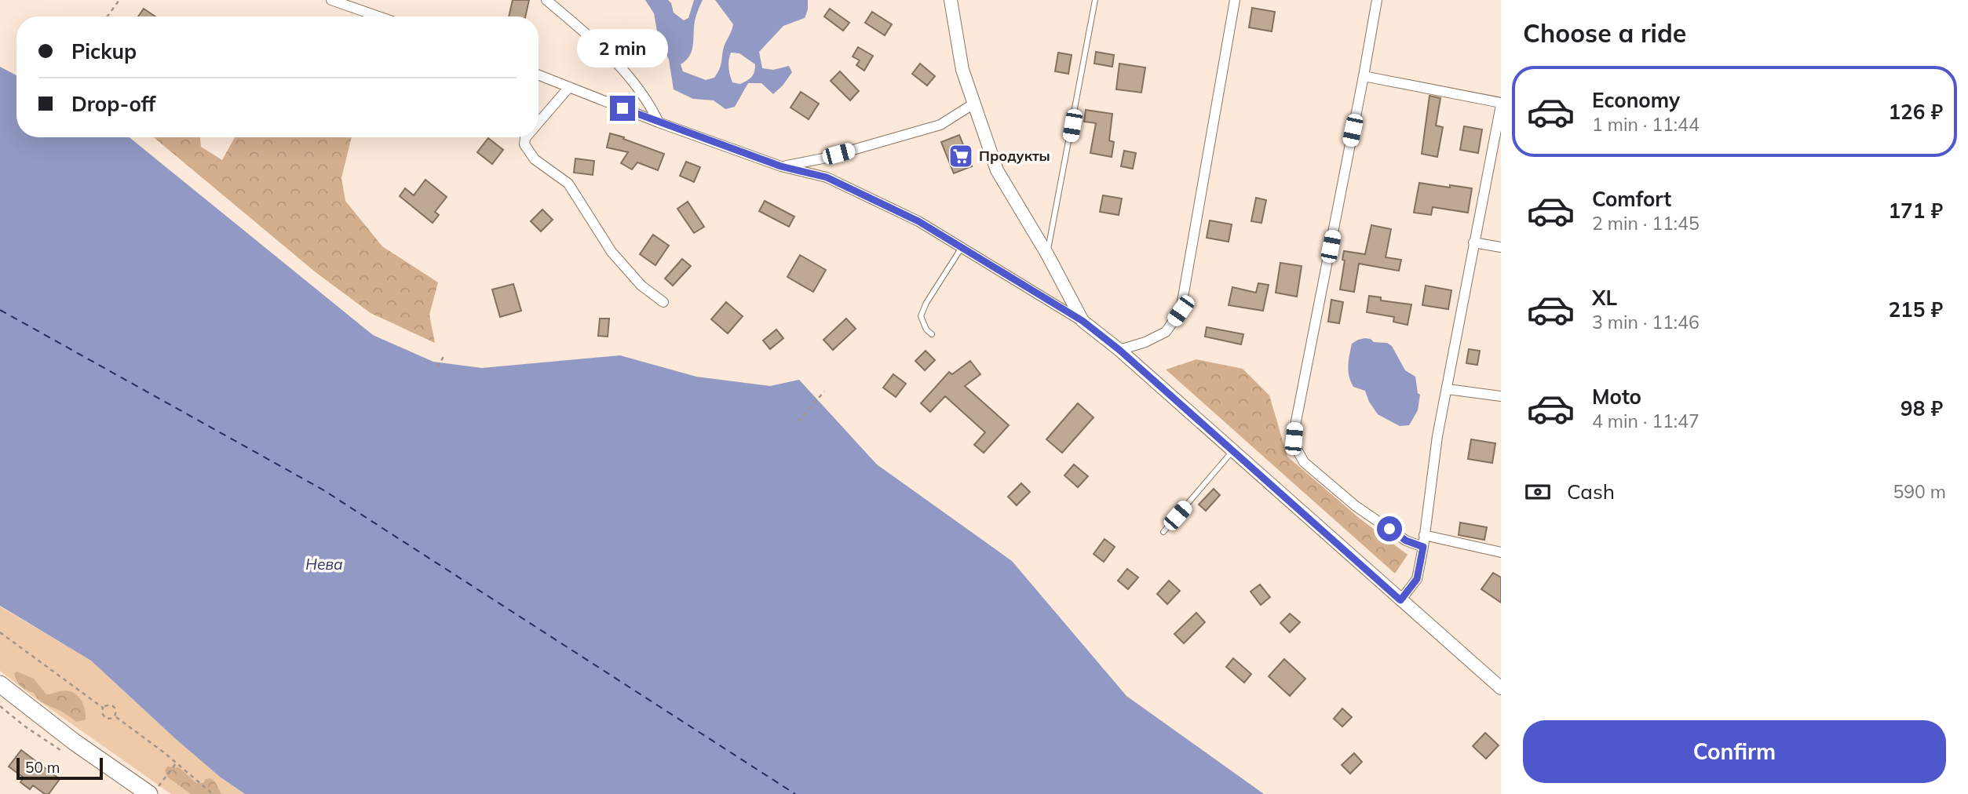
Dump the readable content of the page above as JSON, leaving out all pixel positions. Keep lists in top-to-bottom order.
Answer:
{
  "water": ["Нева"],
  "places": {
    "supermarket": ["Продукты"]
  },
  "scale_bar": "50 m",
  "page": {
    "heading": "Choose a ride",
    "banner": ["Pickup", "Drop-off"],
    "bubble": "2 min",
    "list": [
      {
        "name": "Economy",
        "note": "1 min · 11:44",
        "value": "126 ₽"
      },
      {
        "name": "Comfort",
        "note": "2 min · 11:45",
        "value": "171 ₽"
      },
      {
        "name": "XL",
        "note": "3 min · 11:46",
        "value": "215 ₽"
      },
      {
        "name": "Moto",
        "note": "4 min · 11:47",
        "value": "98 ₽"
      }
    ],
    "pay": ["Cash", "590 m"],
    "buttons": "Confirm",
    "scale": "50 m"
  }
}
